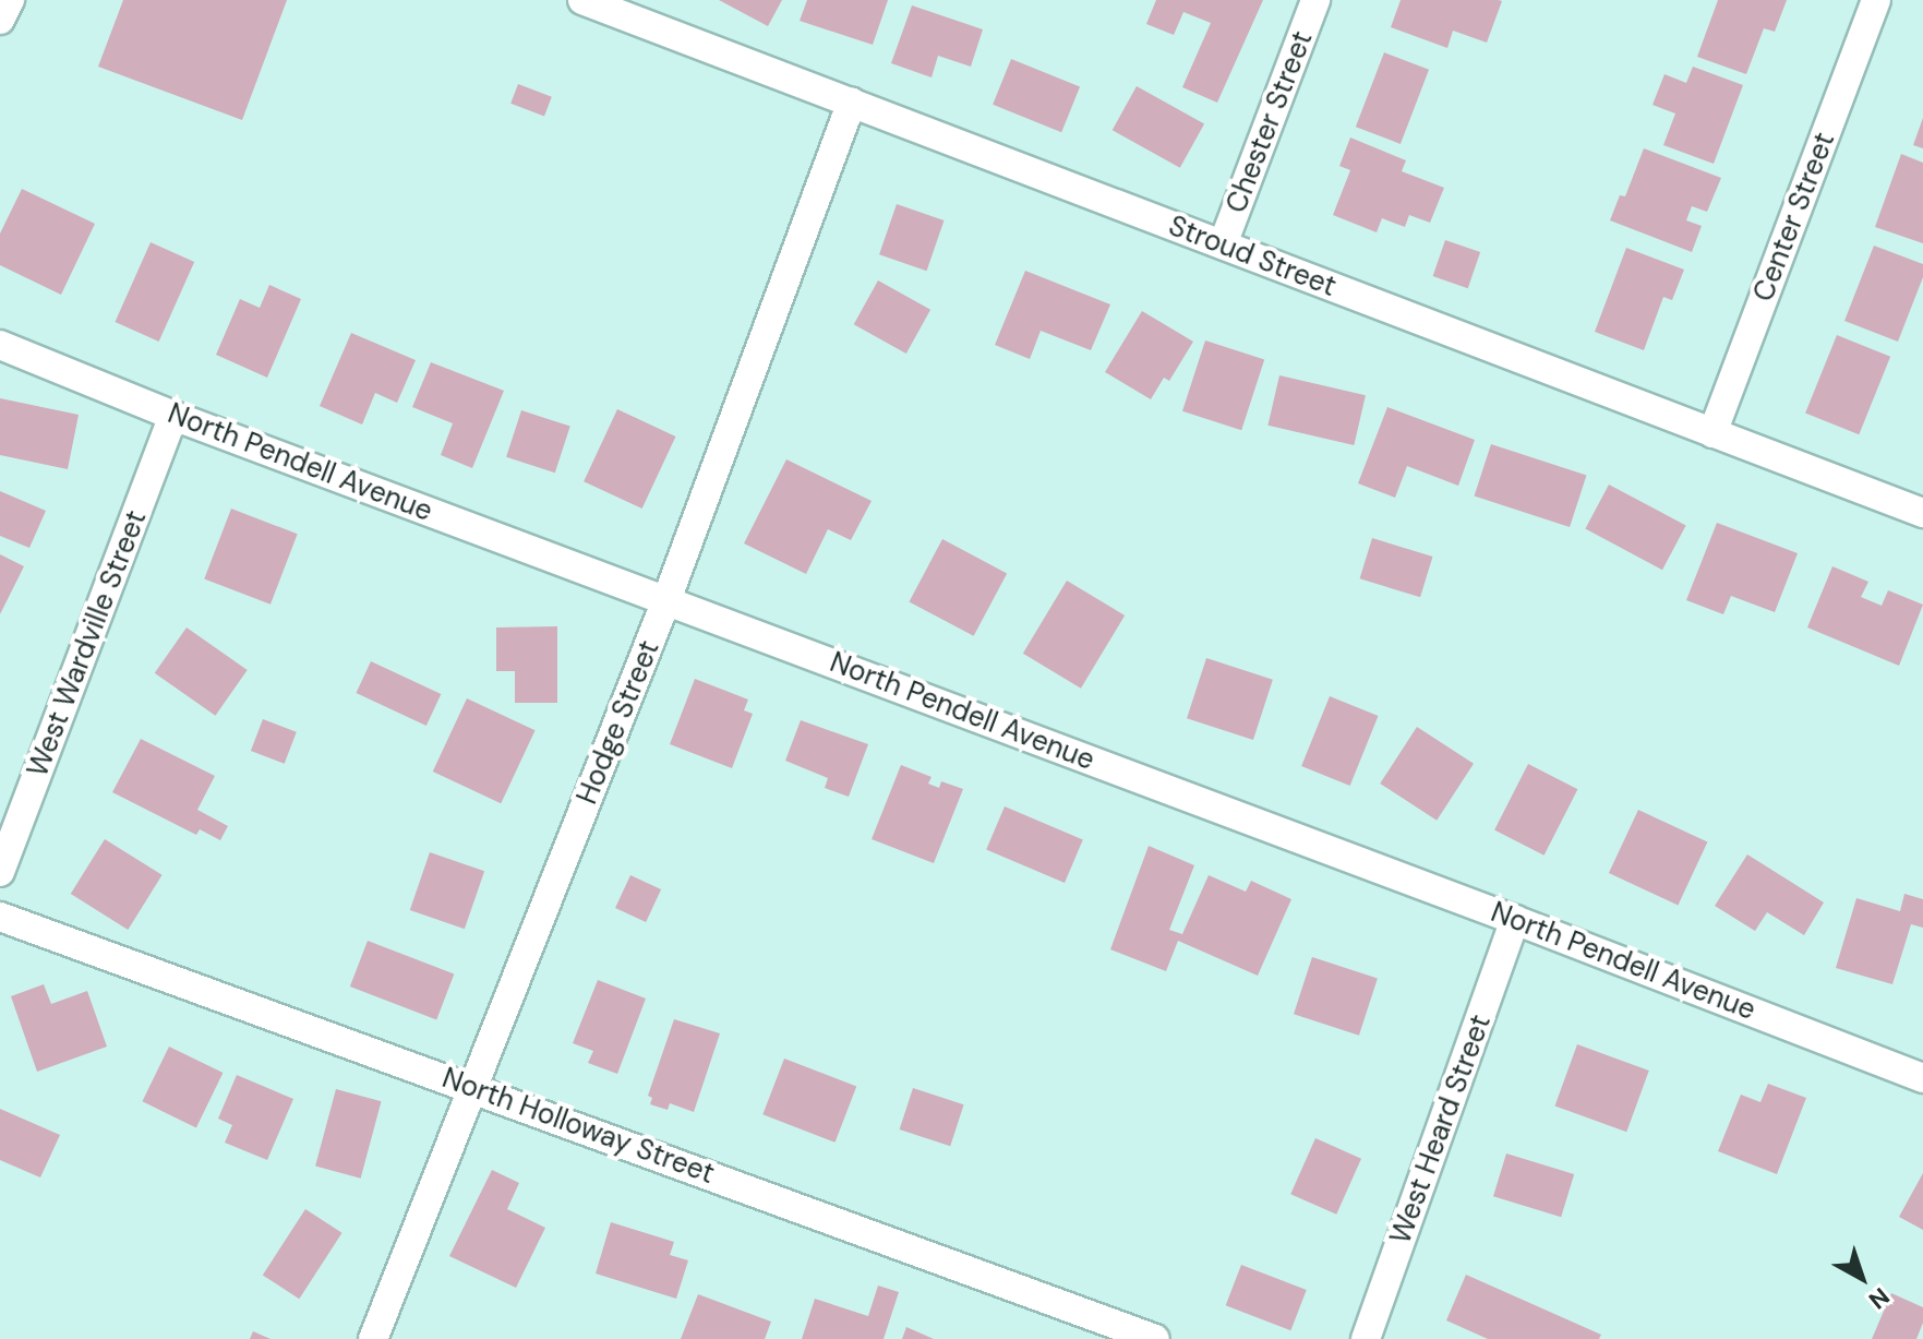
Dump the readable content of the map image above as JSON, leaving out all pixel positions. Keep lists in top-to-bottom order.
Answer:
{
  "streets": {
    "street": [
      "Chester Street",
      "Center Street",
      "Stroud Street",
      "North Pendell Avenue",
      "West Wardville Street",
      "Hodge Street",
      "North Holloway Street",
      "West Heard Street"
    ]
  },
  "crossings": [
    ["Chester Street", "Stroud Street"],
    ["Center Street", "Stroud Street"],
    ["Stroud Street", "Hodge Street"],
    ["North Pendell Avenue", "West Wardville Street"],
    ["North Pendell Avenue", "Hodge Street"],
    ["North Pendell Avenue", "West Heard Street"],
    ["Hodge Street", "North Holloway Street"]
  ],
  "north": "bottom right"
}
